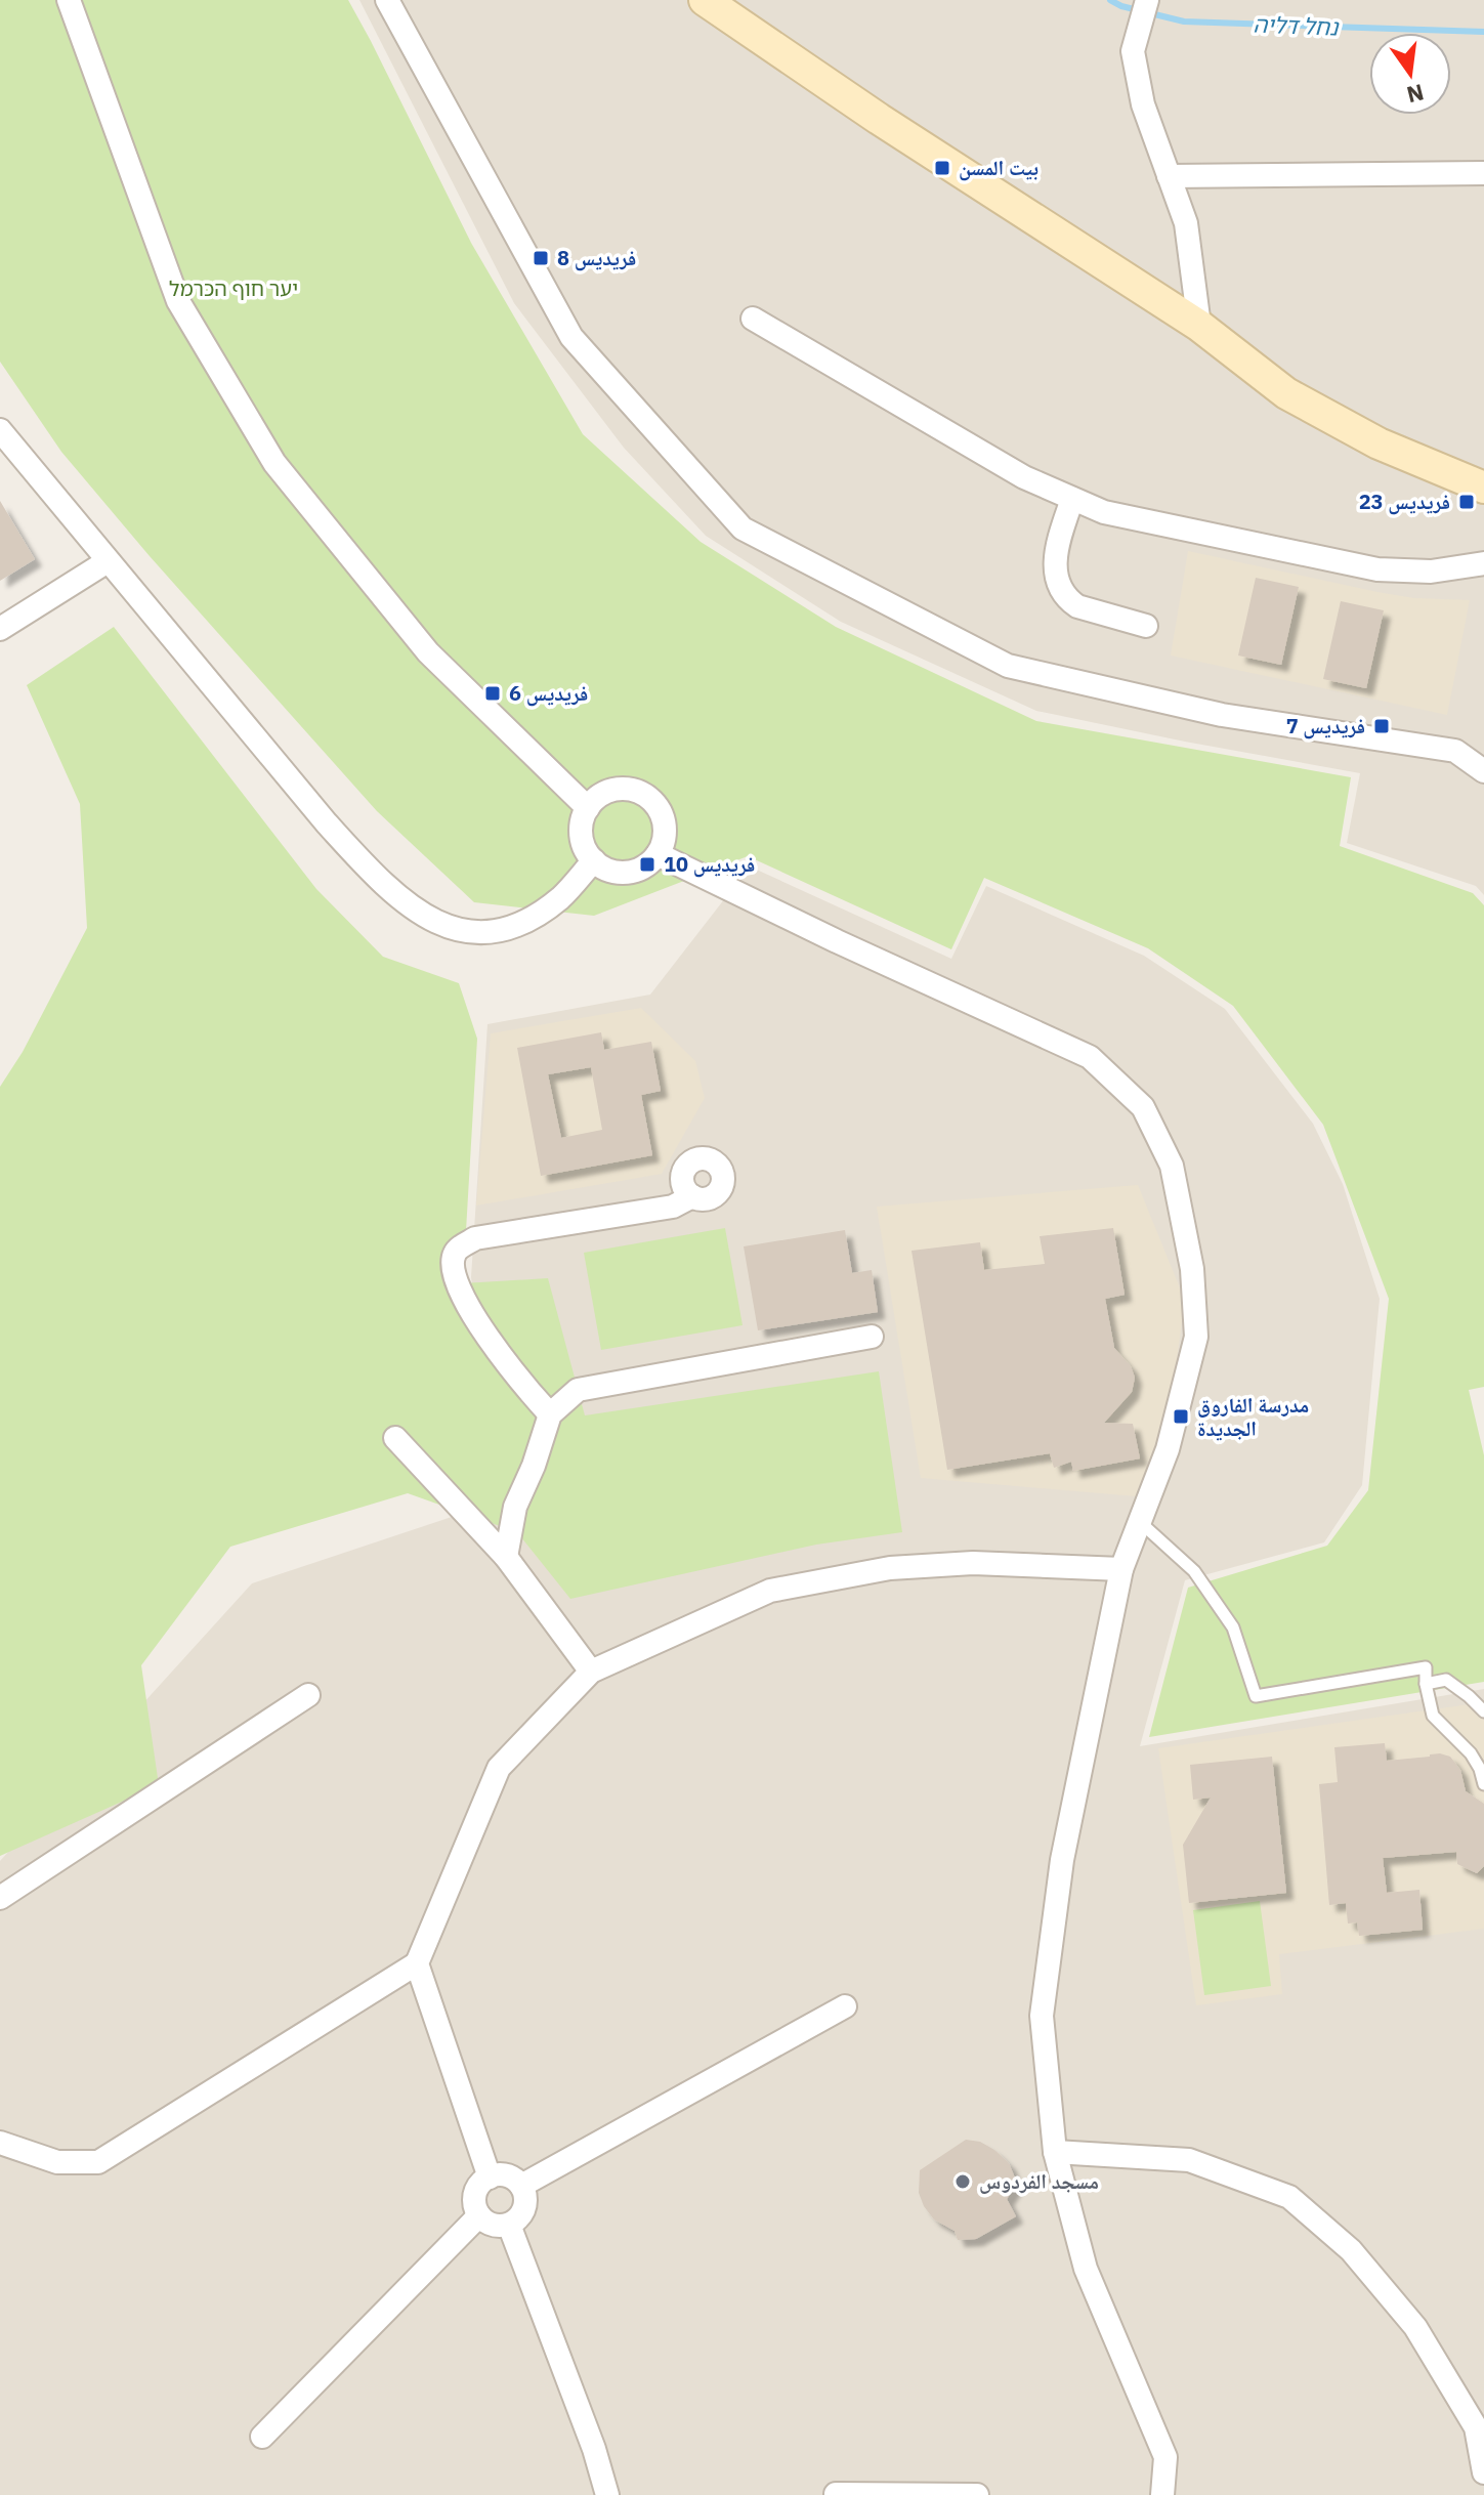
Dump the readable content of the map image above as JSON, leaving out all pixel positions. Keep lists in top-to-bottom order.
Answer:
{
  "water": ["נחל דליה"],
  "parks": ["יער חוף הכרמל"],
  "places": {
    "transit": [
      "بيت المسن",
      "فريديس 8",
      "فريديس 23",
      "فريديس 6",
      "فريديس 7",
      "فريديس 10",
      "مدرسة الفاروق الجديدة"
    ],
    "other": ["مسجد الفردوس"]
  },
  "north": "bottom"
}
